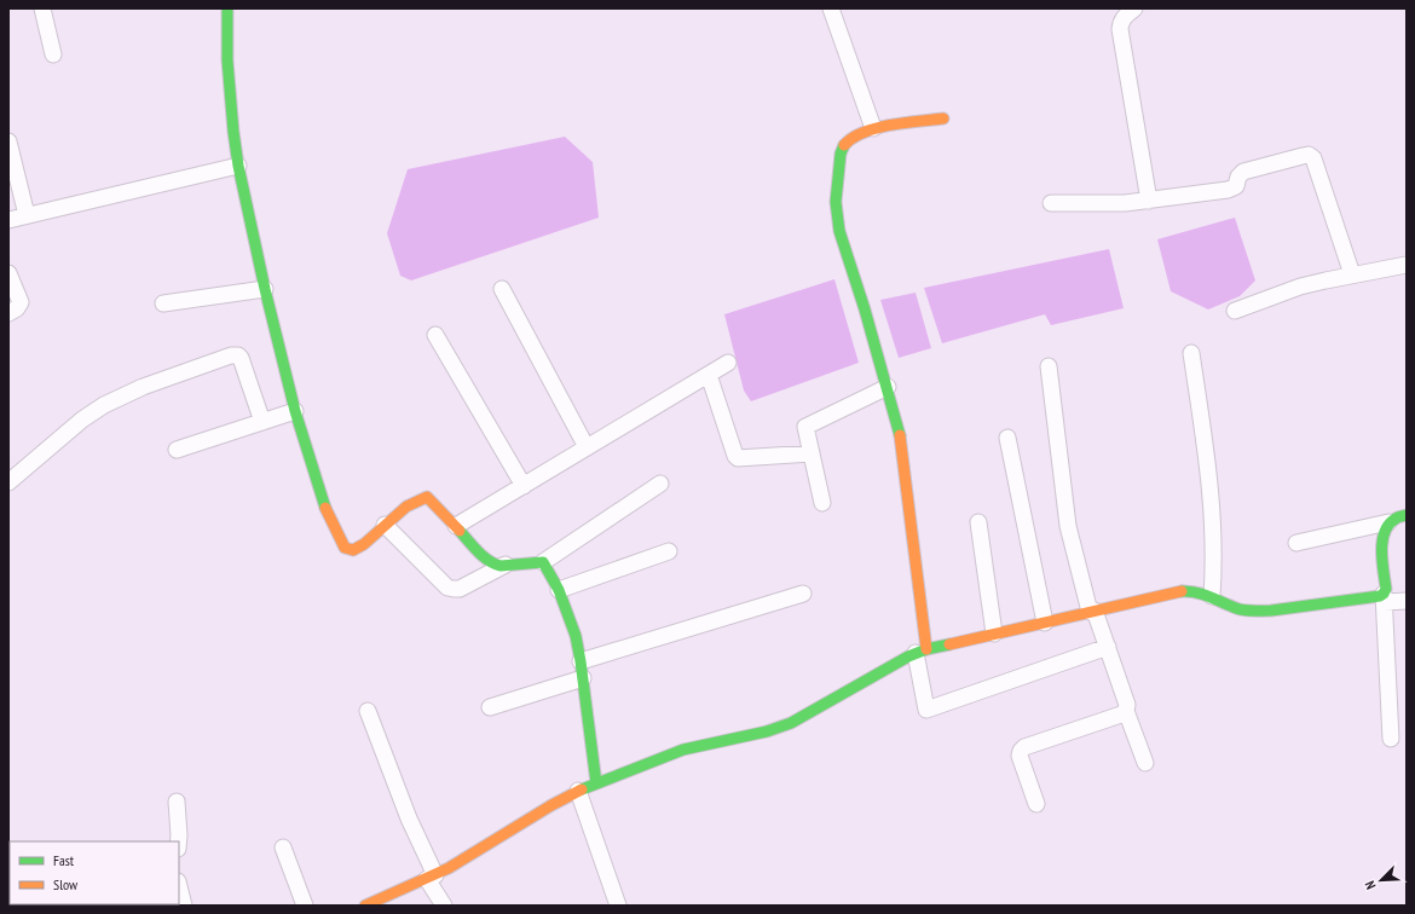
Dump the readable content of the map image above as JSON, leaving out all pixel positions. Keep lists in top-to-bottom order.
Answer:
{
  "legend": ["Fast", "Slow"],
  "north": "bottom left"
}
